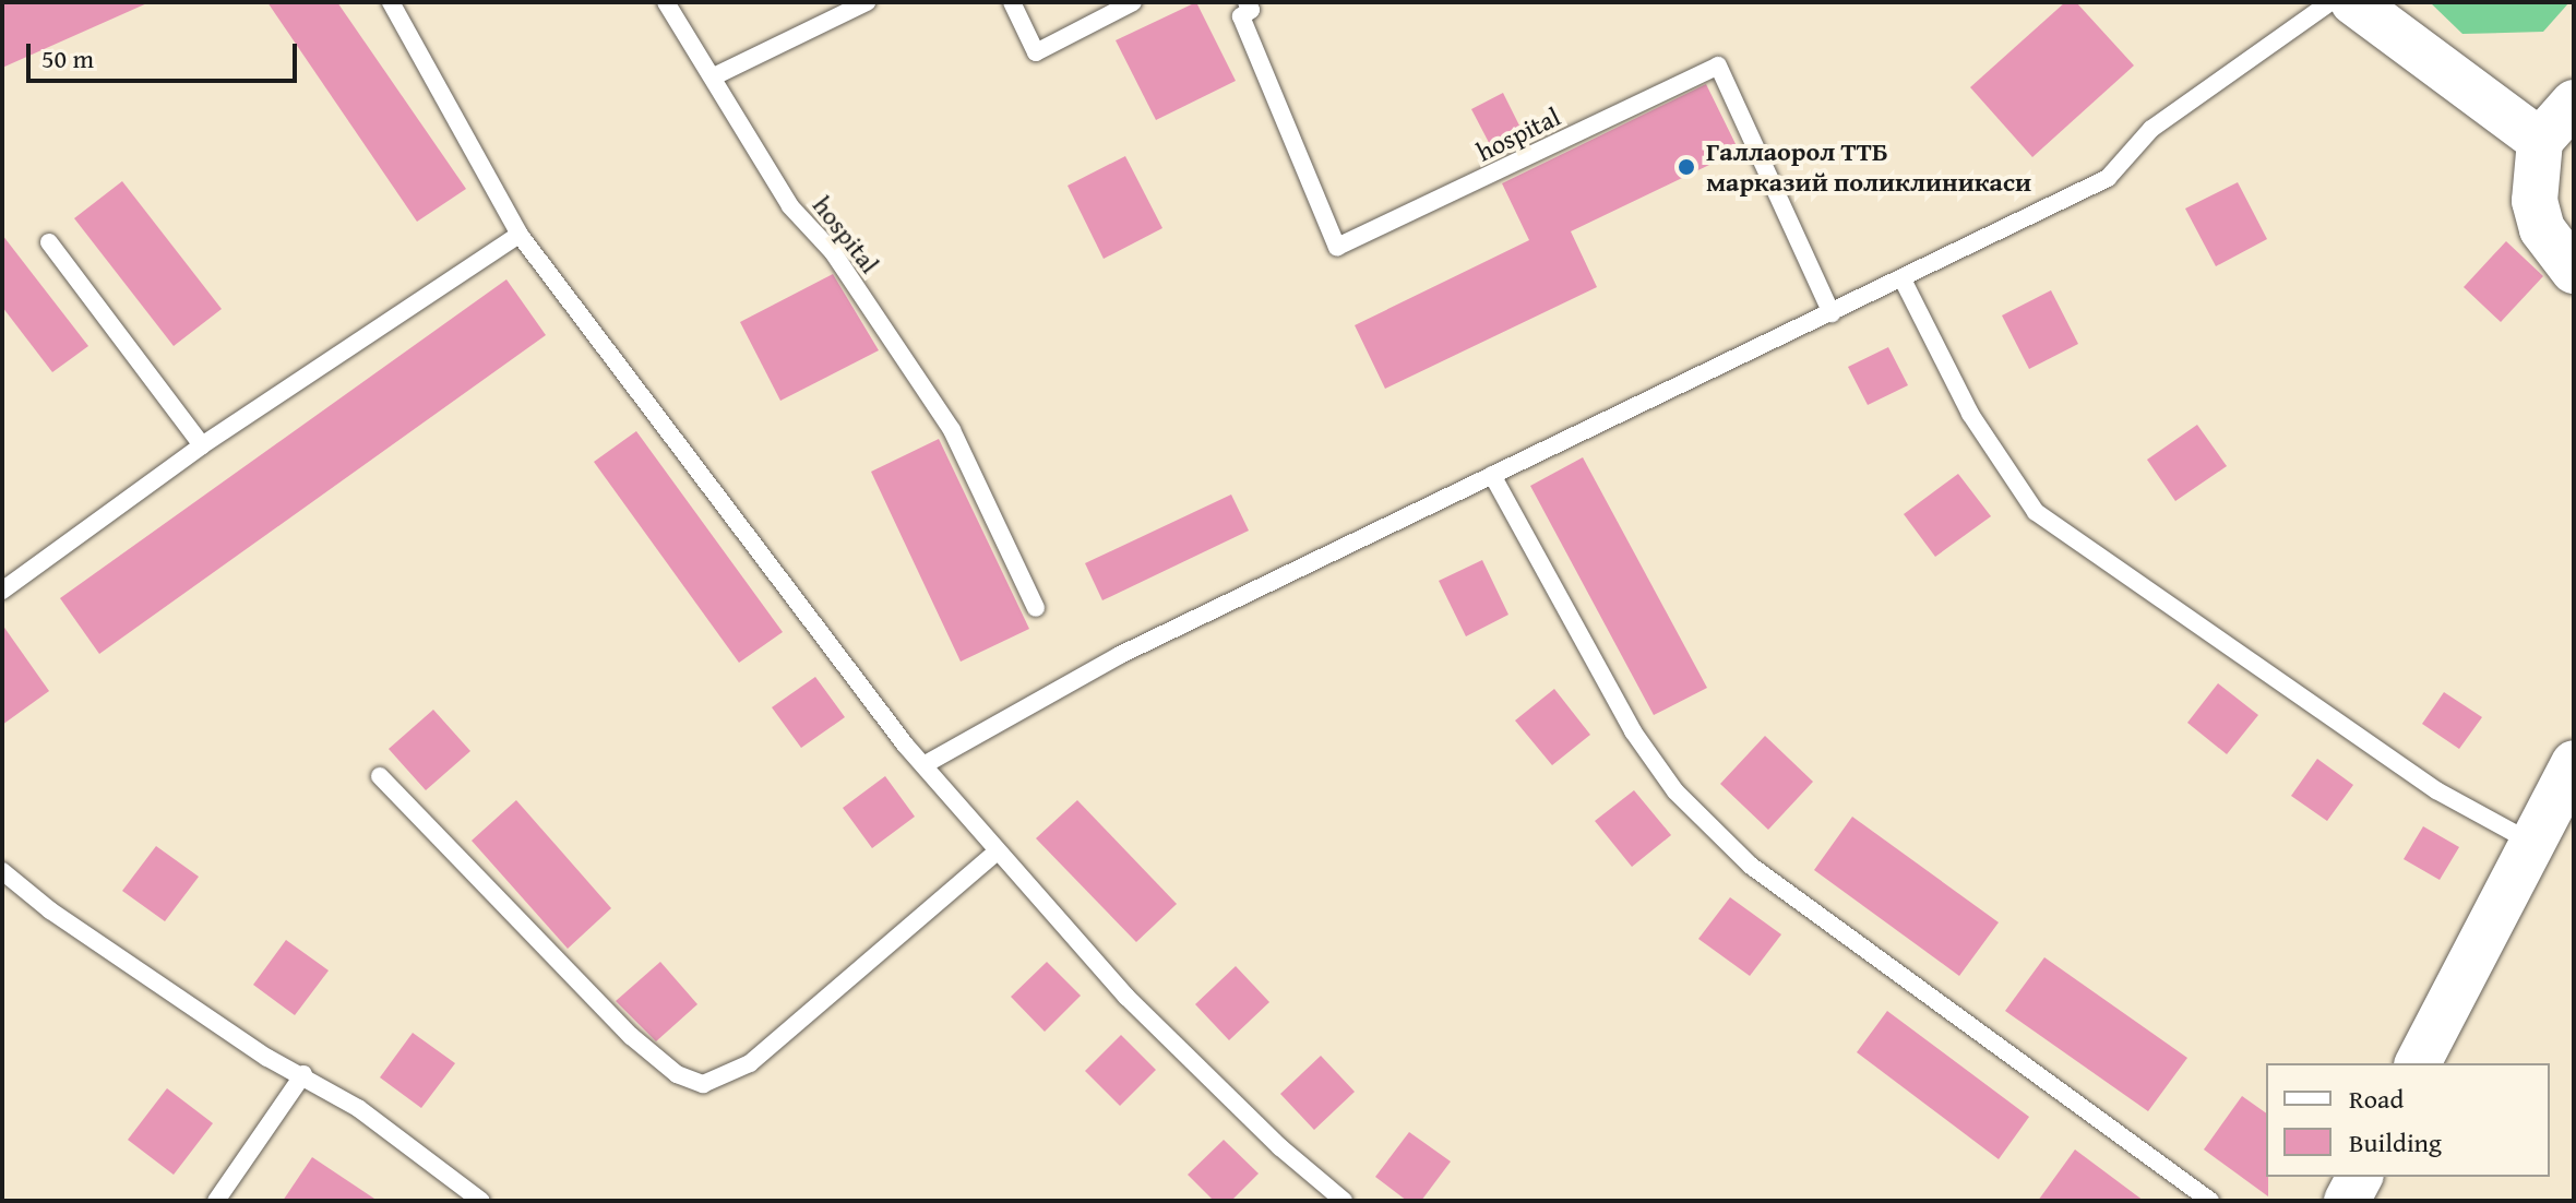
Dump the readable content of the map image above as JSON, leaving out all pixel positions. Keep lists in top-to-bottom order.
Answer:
{
  "streets": {
    "lane": ["hospital"]
  },
  "places": ["Галлаорол ТТБ марказий поликлиникаси"],
  "legend": ["Road", "Building"],
  "scale_bar": "50 m"
}
